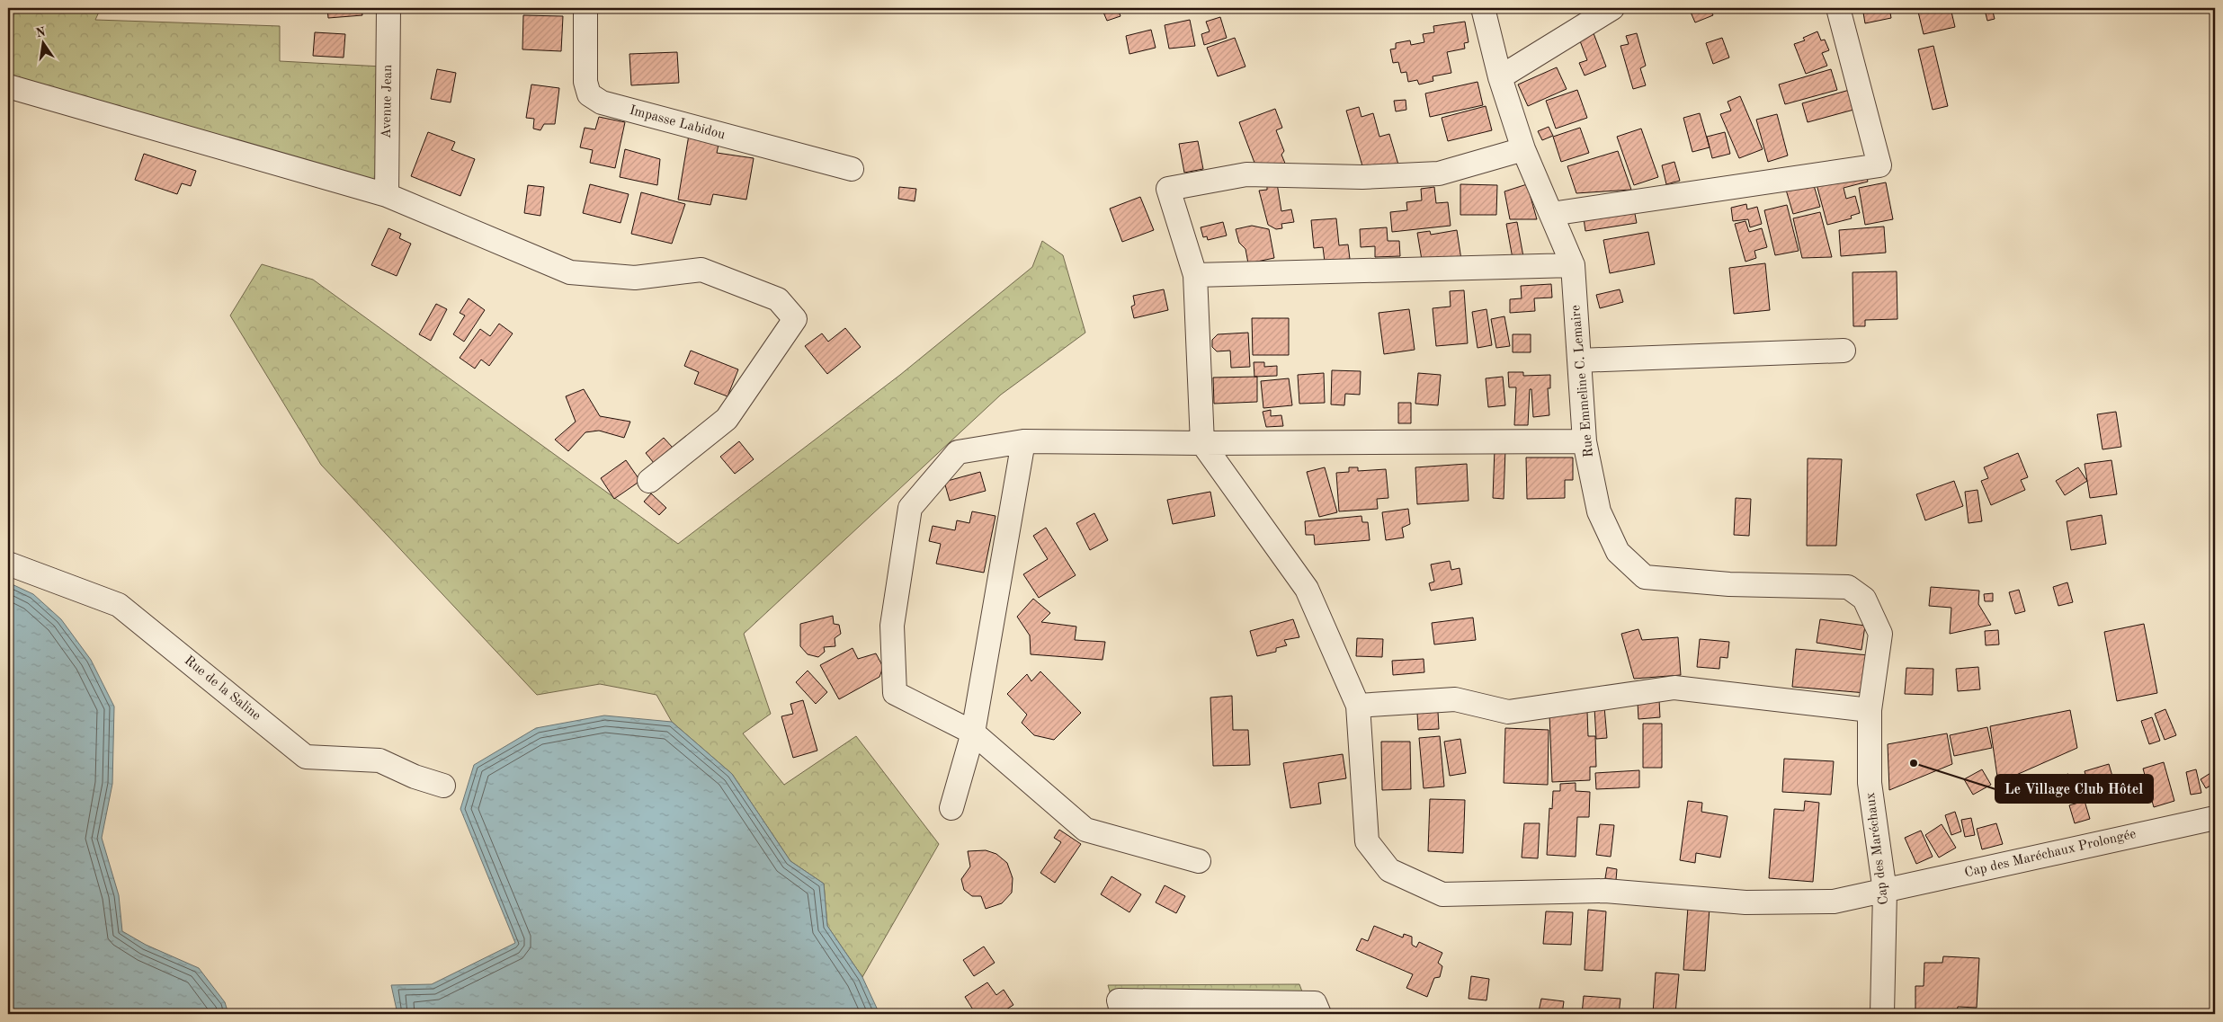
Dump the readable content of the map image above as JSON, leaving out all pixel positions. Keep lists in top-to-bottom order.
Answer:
{
  "streets": {
    "street": [
      "Avenue Jean",
      "Impasse Labidou",
      "Rue Emmeline C. Lemaire",
      "Rue de la Saline",
      "Cap des Maréchaux",
      "Cap des Maréchaux Prolongée"
    ]
  },
  "crossings": [
    ["Rue Emmeline C. Lemaire", "Cap des Maréchaux"],
    ["Cap des Maréchaux", "Cap des Maréchaux Prolongée"]
  ],
  "places": ["Le Village Club Hôtel"],
  "north": "top"
}
